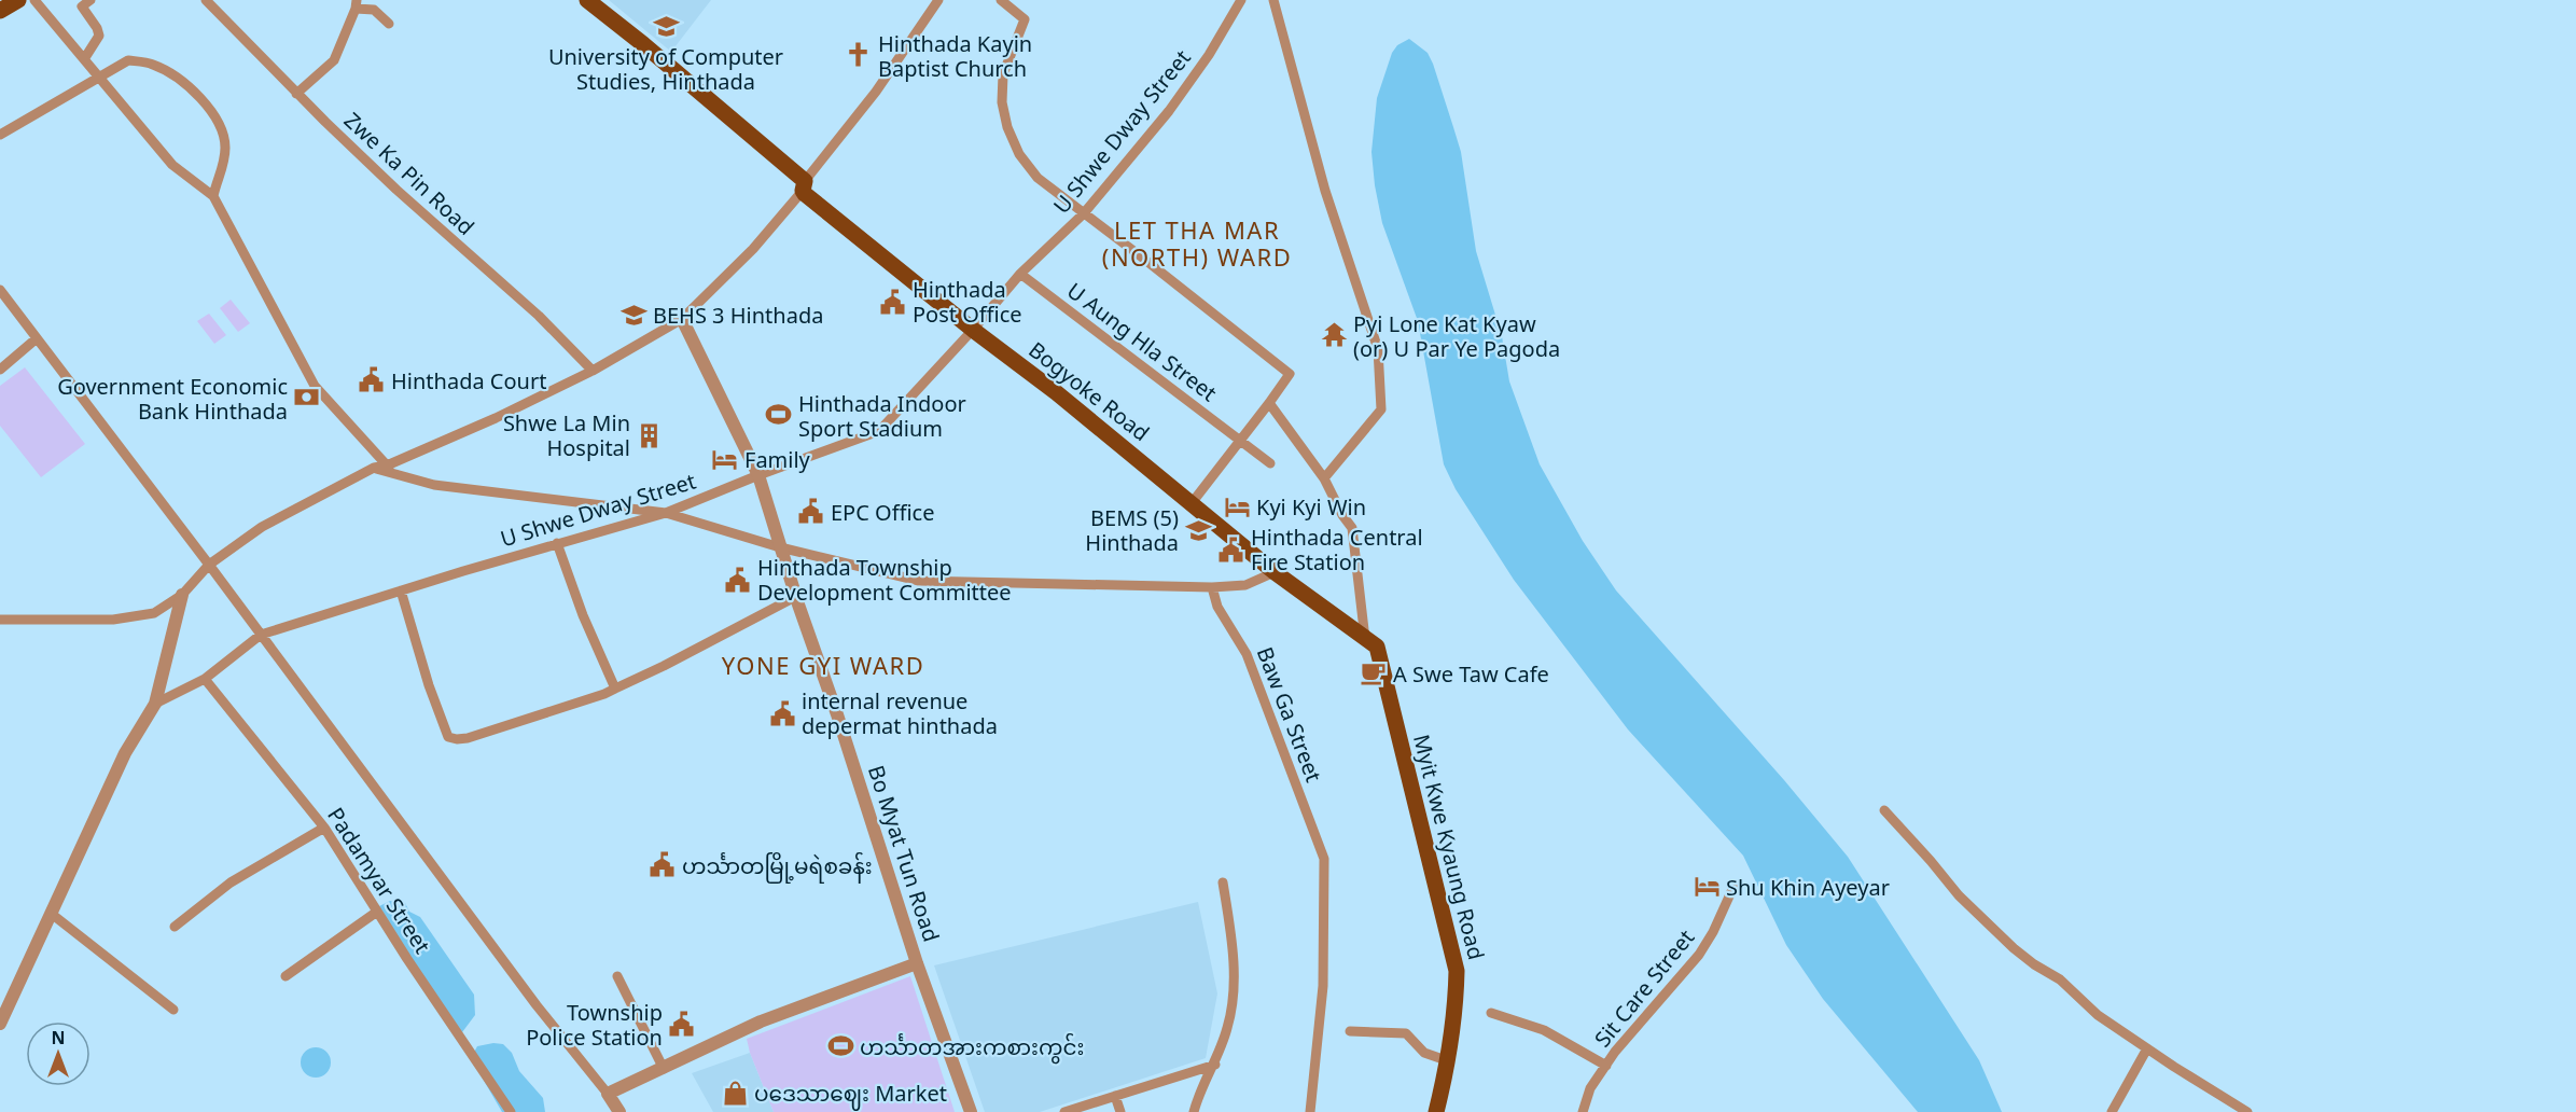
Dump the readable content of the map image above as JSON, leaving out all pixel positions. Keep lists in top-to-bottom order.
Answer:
{
  "streets": {
    "main road": ["Bogyoke Road", "Myit Kwe Kyaung Road"],
    "street": [
      "U Shwe Dway Street",
      "Zwe Ka Pin Road",
      "U Aung Hla Street",
      "Baw Ga Street",
      "Bo Myat Tun Road",
      "Padamyar Street",
      "Sit Care Street"
    ]
  },
  "crossings": [
    ["U Shwe Dway Street", "U Aung Hla Street"],
    ["U Shwe Dway Street", "Bogyoke Road"],
    ["U Shwe Dway Street", "Bo Myat Tun Road"],
    ["U Shwe Dway Street", "Padamyar Street"],
    ["Bogyoke Road", "Myit Kwe Kyaung Road"]
  ],
  "districts": ["LET THA MAR (NORTH) WARD", "YONE GYI WARD"],
  "places": {
    "school or university": ["University of Computer Studies, Hinthada", "BEHS 3 Hinthada", "BEMS (5) Hinthada"],
    "church": ["Hinthada Kayin Baptist Church"],
    "public building": [
      "Hinthada Post Office",
      "Hinthada Court",
      "EPC Office",
      "Hinthada Central Fire Station",
      "Hinthada Township Development Committee",
      "internal revenue depermat hinthada",
      "ဟင်္သာတမြို့မရဲစခန်း",
      "Township Police Station"
    ],
    "temple": ["Pyi Lone Kat Kyaw (or) U Par Ye Pagoda"],
    "bank": ["Government Economic Bank Hinthada"],
    "sports": ["Hinthada Indoor Sport Stadium", "ဟင်္သာတအားကစားကွင်း"],
    "building": ["Shwe La Min Hospital"],
    "hotel": ["Family", "Kyi Kyi Win", "Shu Khin Ayeyar"],
    "cafe": ["A Swe Taw Cafe"],
    "shop": ["ပဒေသာဈေး Market"]
  },
  "north": "top"
}
